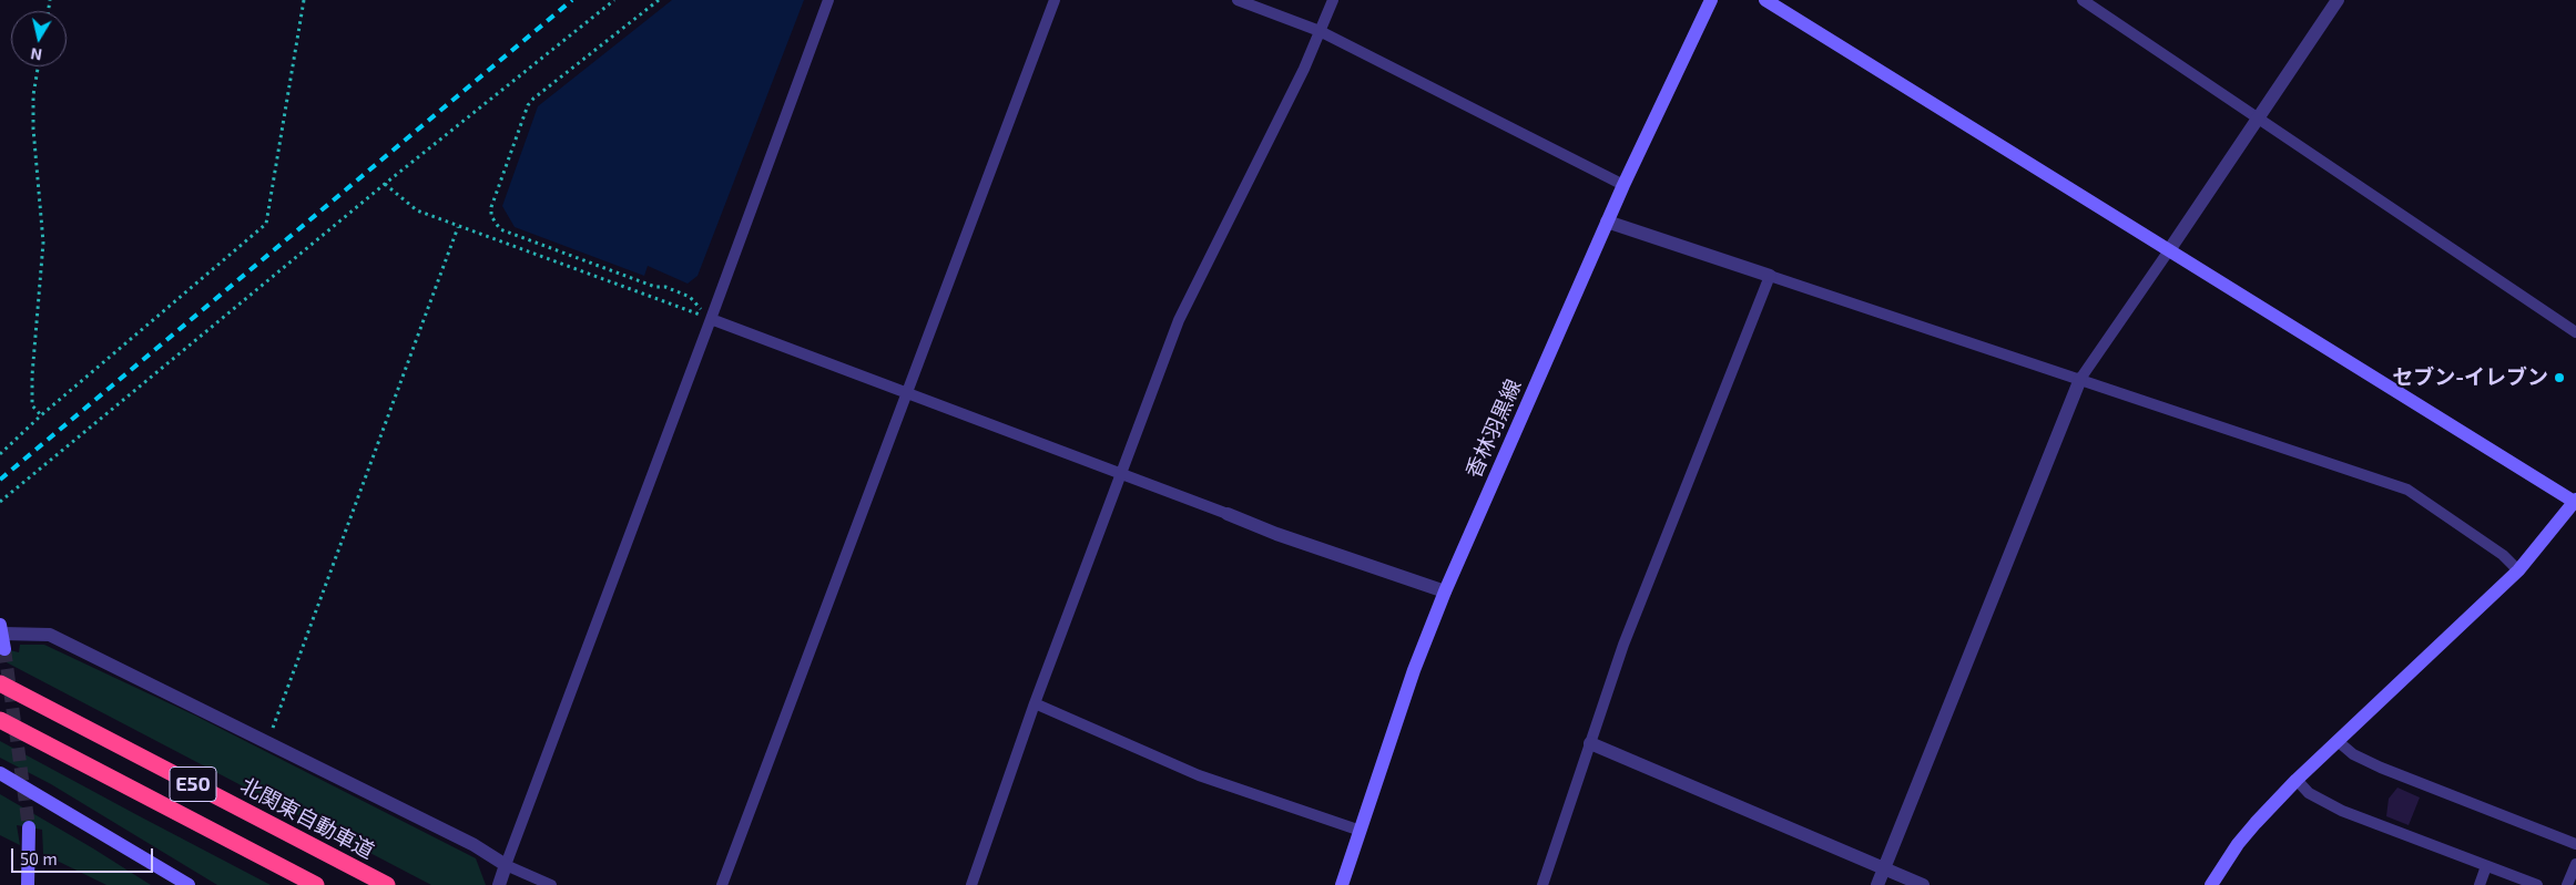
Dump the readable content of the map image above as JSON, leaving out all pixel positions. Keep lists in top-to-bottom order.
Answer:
{
  "streets": {
    "highway": ["E50", "北関東自動車道"],
    "street": ["香林羽黒線"]
  },
  "places": ["セブン-イレブン"],
  "scale_bar": "50 m",
  "north": "bottom"
}
